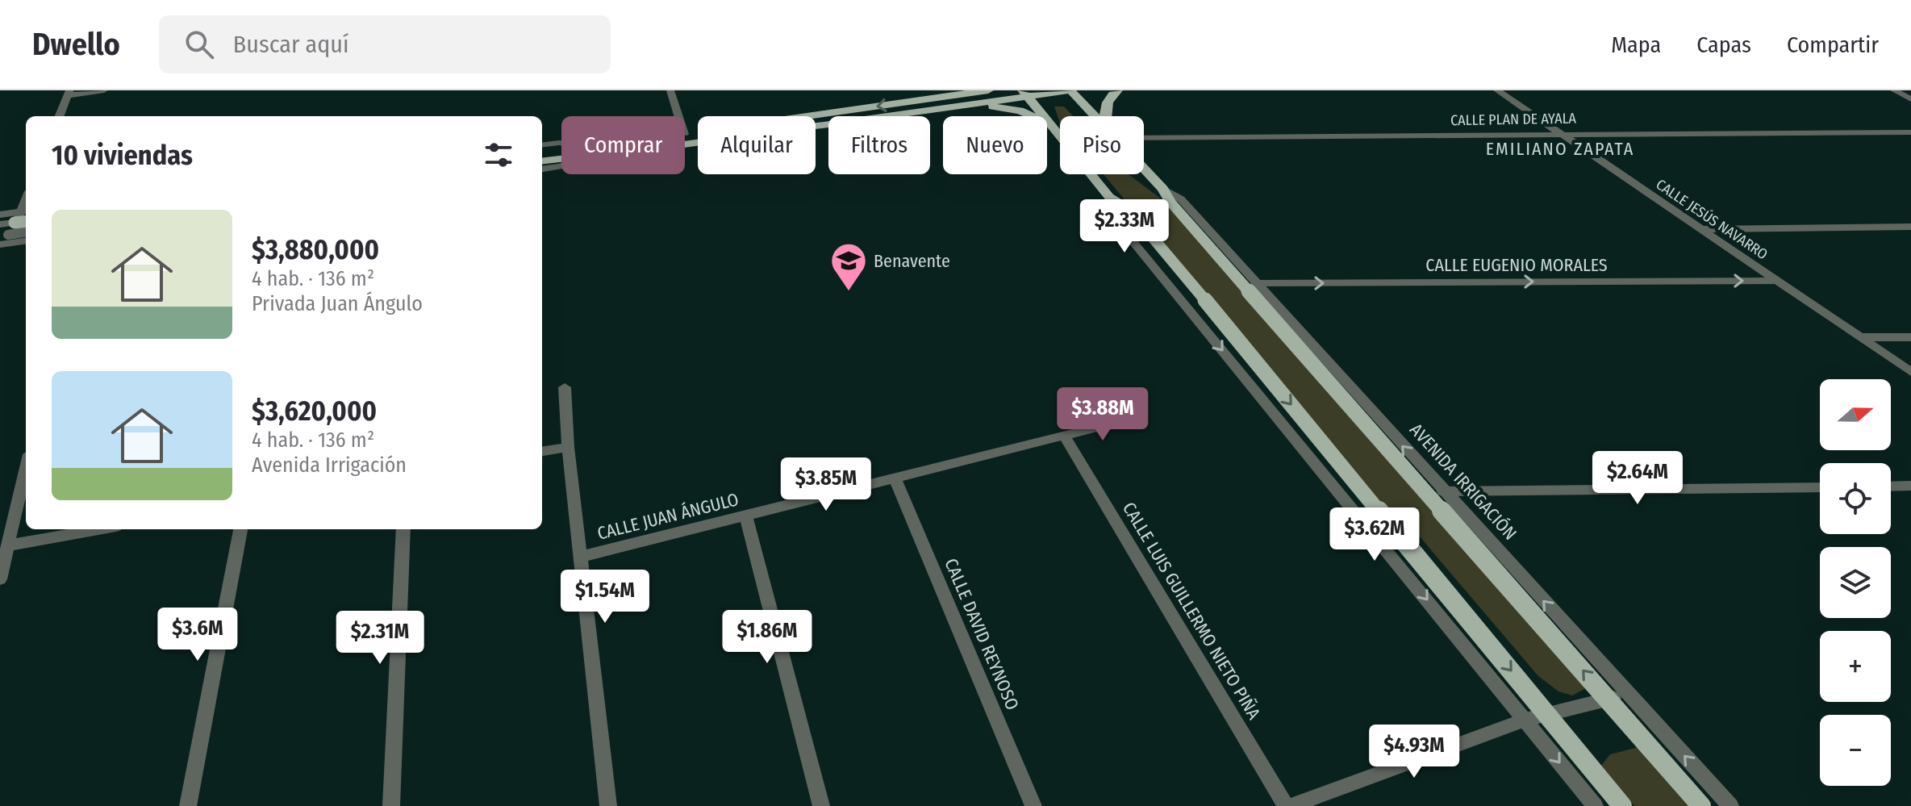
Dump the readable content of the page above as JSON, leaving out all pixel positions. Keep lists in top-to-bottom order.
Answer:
{
  "streets": {
    "main road": ["AVENIDA IRRIGACIÓN"],
    "street": [
      "CALLE PLAN DE AYALA",
      "CALLE JESÚS NAVARRO",
      "CALLE EUGENIO MORALES",
      "CALLE JUAN ÁNGULO",
      "CALLE LUIS GUILLERMO NIETO PIÑA",
      "CALLE DAVID REYNOSO"
    ]
  },
  "crossings": [
    ["CALLE PLAN DE AYALA", "CALLE JESÚS NAVARRO"],
    ["CALLE JESÚS NAVARRO", "CALLE EUGENIO MORALES"],
    ["CALLE EUGENIO MORALES", "AVENIDA IRRIGACIÓN"],
    ["CALLE JUAN ÁNGULO", "CALLE LUIS GUILLERMO NIETO PIÑA"],
    ["CALLE JUAN ÁNGULO", "CALLE DAVID REYNOSO"]
  ],
  "one_way": ["CALLE EUGENIO MORALES"],
  "districts": ["EMILIANO ZAPATA"],
  "places": {
    "school or university": ["Benavente"]
  },
  "north": "right",
  "page": {
    "header": "Dwello",
    "search": "Buscar aquí",
    "nav": ["Mapa", "Capas", "Compartir"],
    "chip": [
      "Comprar",
      "Alquilar",
      "Filtros",
      "Nuevo",
      "Piso"
    ],
    "heading": "10 viviendas",
    "list": [
      {
        "name": "$3,880,000",
        "note": "4 hab. · 136 m² · Privada Juan Ángulo"
      },
      {
        "name": "$3,620,000",
        "note": "4 hab. · 136 m² · Avenida Irrigación"
      }
    ],
    "price": [
      "$2.33M",
      "$3.88M",
      "$2.64M",
      "$3.85M",
      "$3.62M",
      "$1.54M",
      "$3.6M",
      "$1.86M",
      "$2.31M",
      "$4.93M"
    ],
    "map_buttons": ["+", "−"]
  }
}
